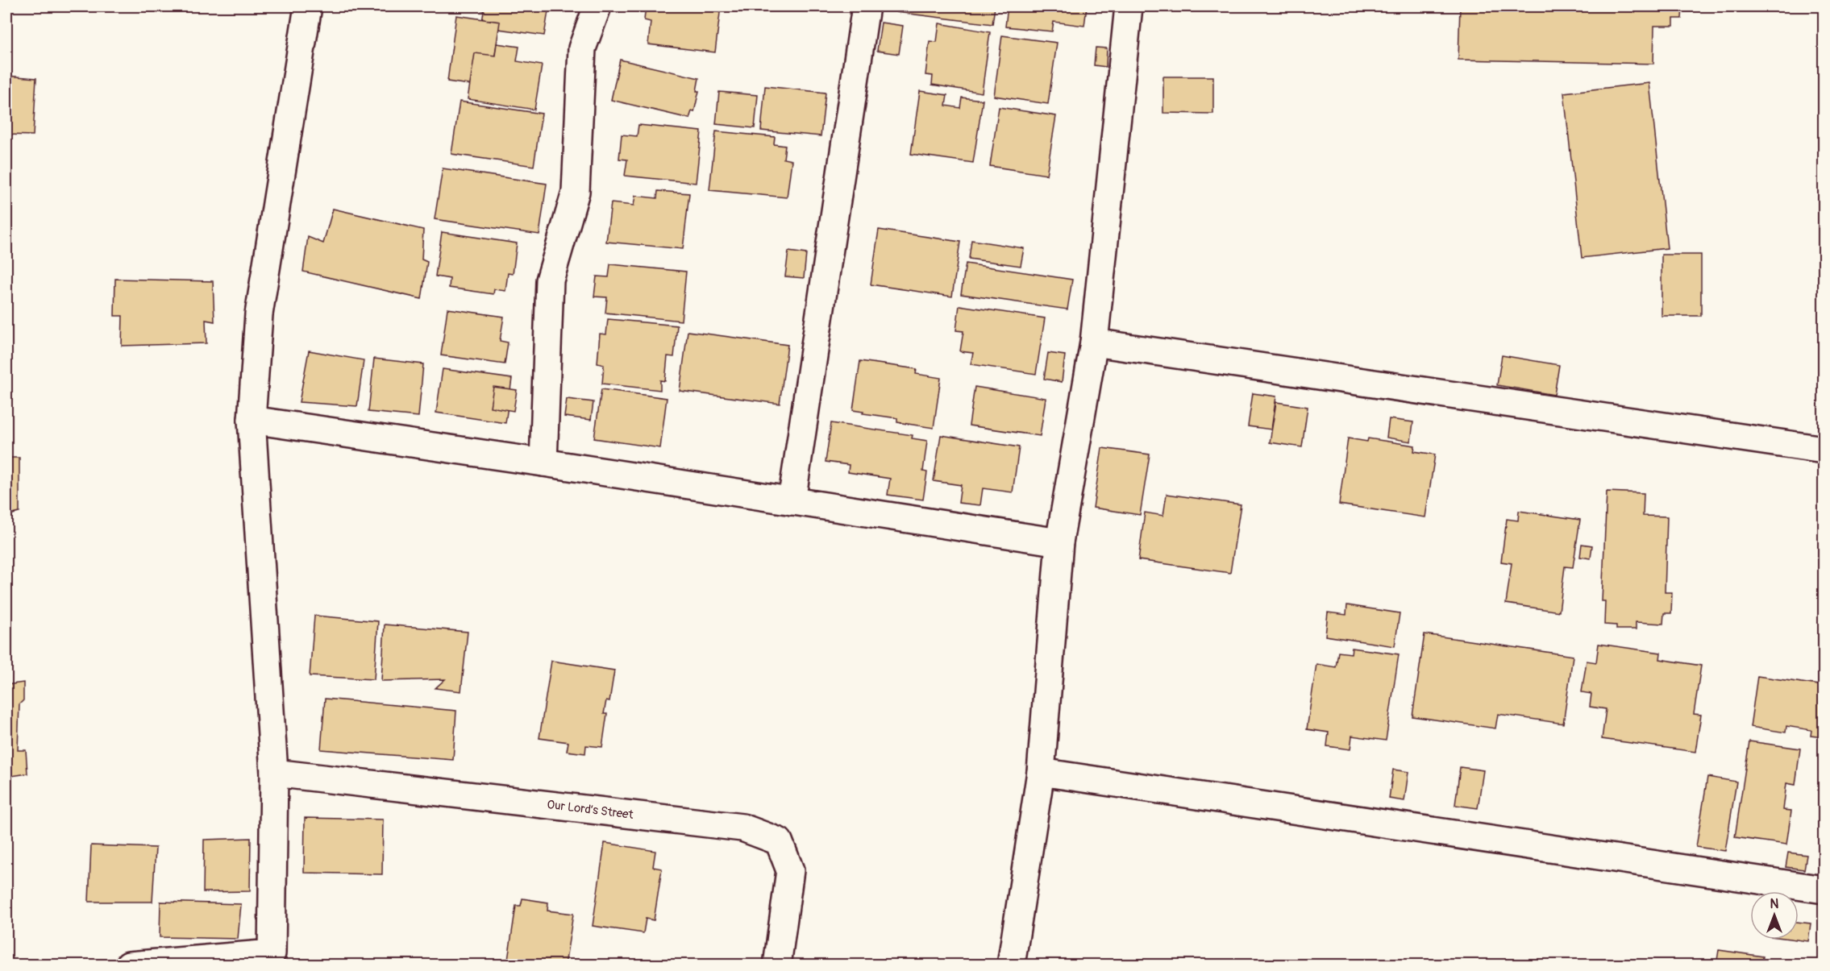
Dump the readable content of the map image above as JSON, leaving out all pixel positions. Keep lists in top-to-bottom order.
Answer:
{
  "streets": {
    "street": ["Our Lord’s Street"]
  },
  "north": "top"
}
